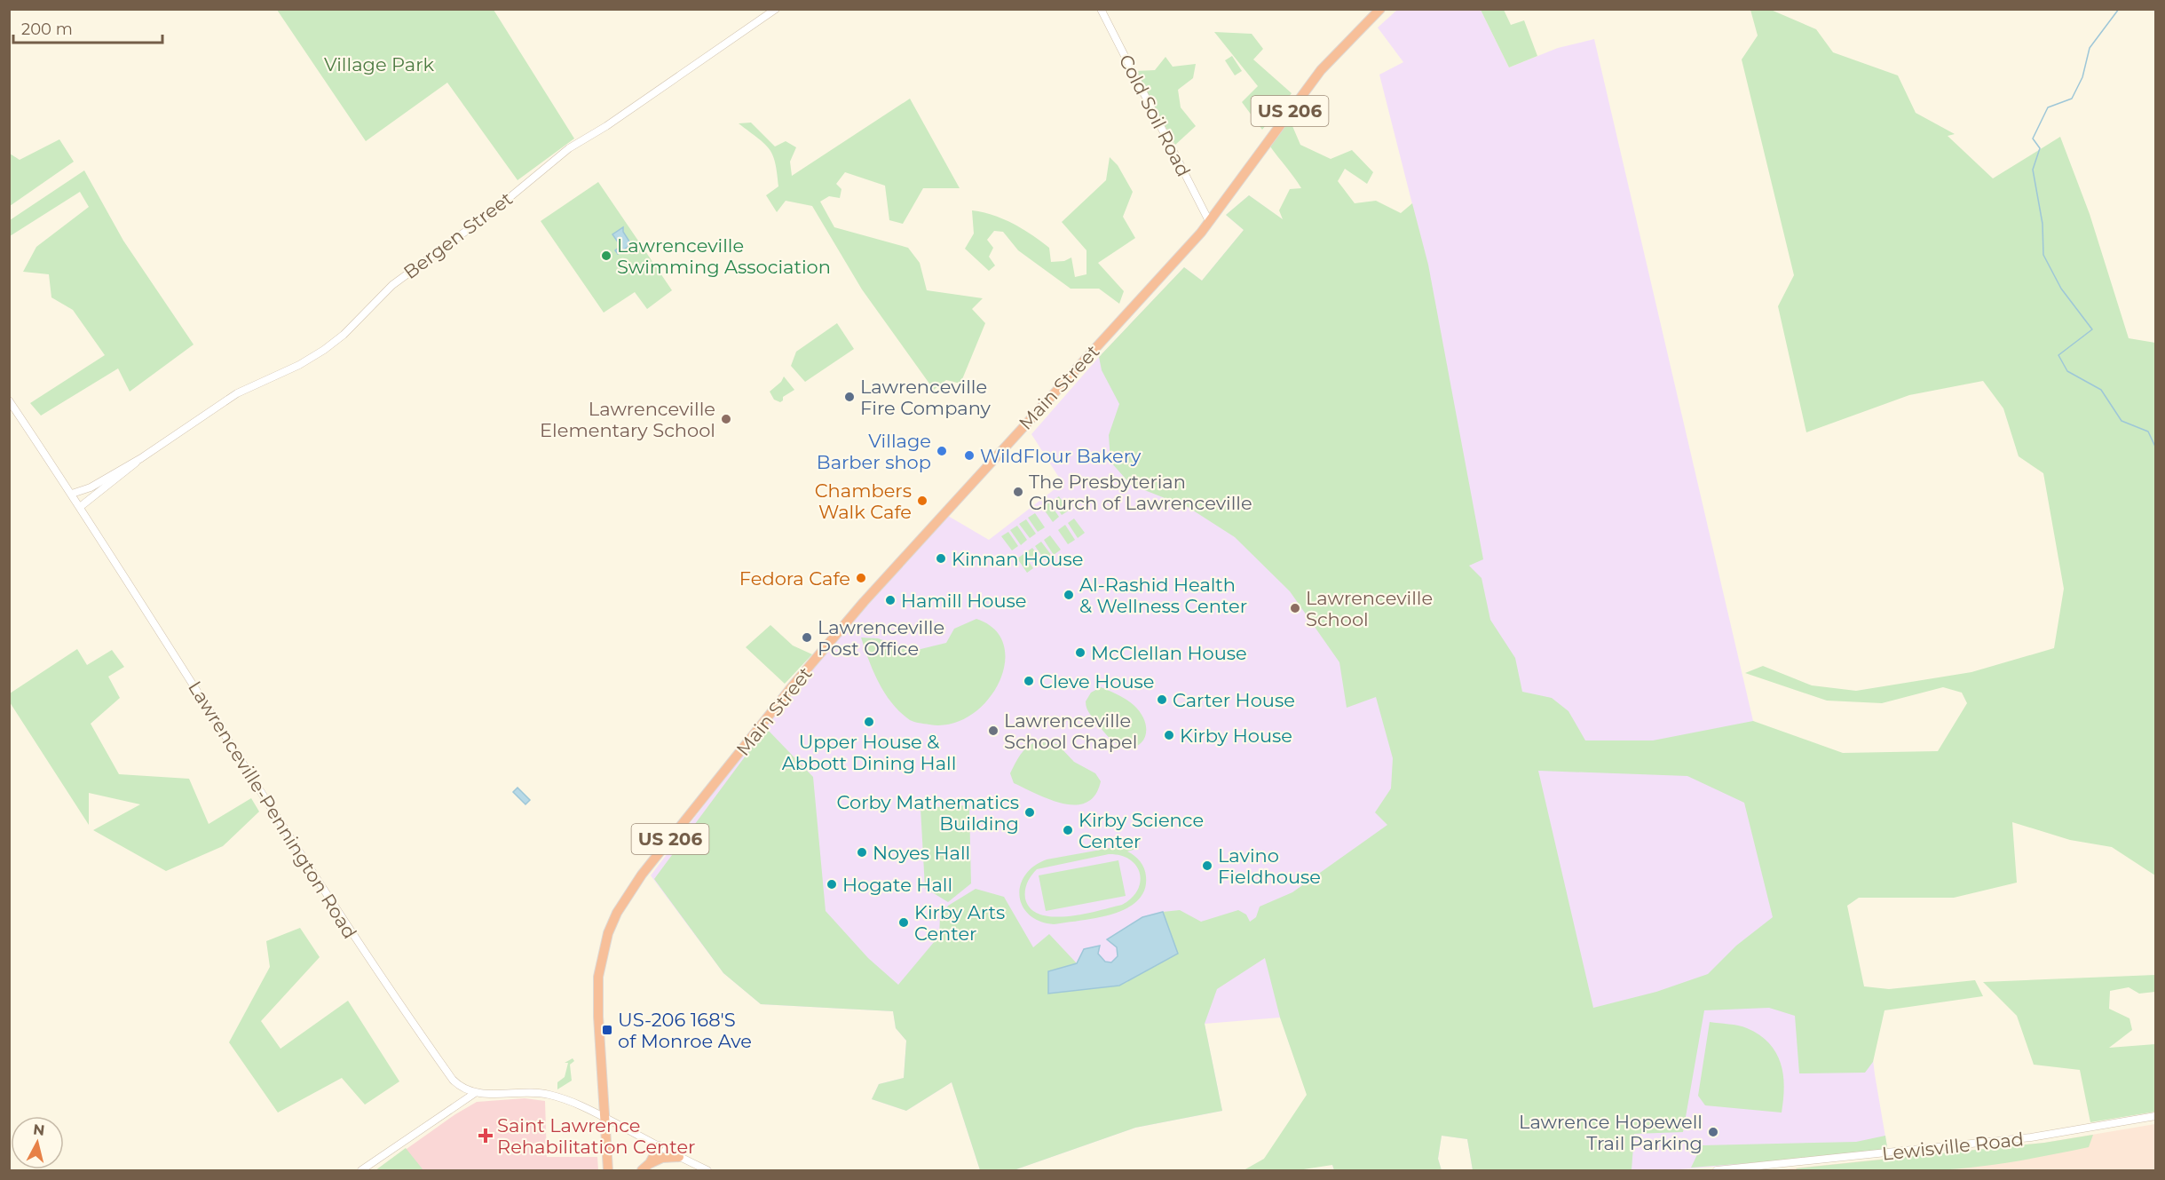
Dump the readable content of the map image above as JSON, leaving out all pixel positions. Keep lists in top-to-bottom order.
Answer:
{
  "streets": {
    "highway": ["US 206", "Main Street"],
    "street": [
      "Cold Soil Road",
      "Bergen Street",
      "Lawrenceville-Pennington Road",
      "Lewisville Road"
    ]
  },
  "crossings": [
    ["US 206", "Cold Soil Road"],
    ["US 206", "Main Street"],
    ["Cold Soil Road", "Main Street"],
    ["Bergen Street", "Lawrenceville-Pennington Road"]
  ],
  "parks": ["Village Park"],
  "places": {
    "other": [
      "Lawrenceville Swimming Association",
      "Lawrenceville Fire Company",
      "Lawrenceville Elementary School",
      "Village Barber shop",
      "WildFlour Bakery",
      "The Presbyterian Church of Lawrenceville",
      "Chambers Walk Cafe",
      "Kinnan House",
      "Fedora Cafe",
      "Al-Rashid Health & Wellness Center",
      "Hamill House",
      "Lawrenceville School",
      "Lawrenceville Post Office",
      "McClellan House",
      "Cleve House",
      "Carter House",
      "Upper House & Abbott Dining Hall",
      "Lawrenceville School Chapel",
      "Kirby House",
      "Corby Mathematics Building",
      "Kirby Science Center",
      "Noyes Hall",
      "Lavino Fieldhouse",
      "Hogate Hall",
      "Kirby Arts Center",
      "Lawrence Hopewell Trail Parking"
    ],
    "transit": ["US-206 168'S of Monroe Ave"],
    "health": ["Saint Lawrence Rehabilitation Center"]
  },
  "scale_bar": "200 m",
  "north": "top"
}
